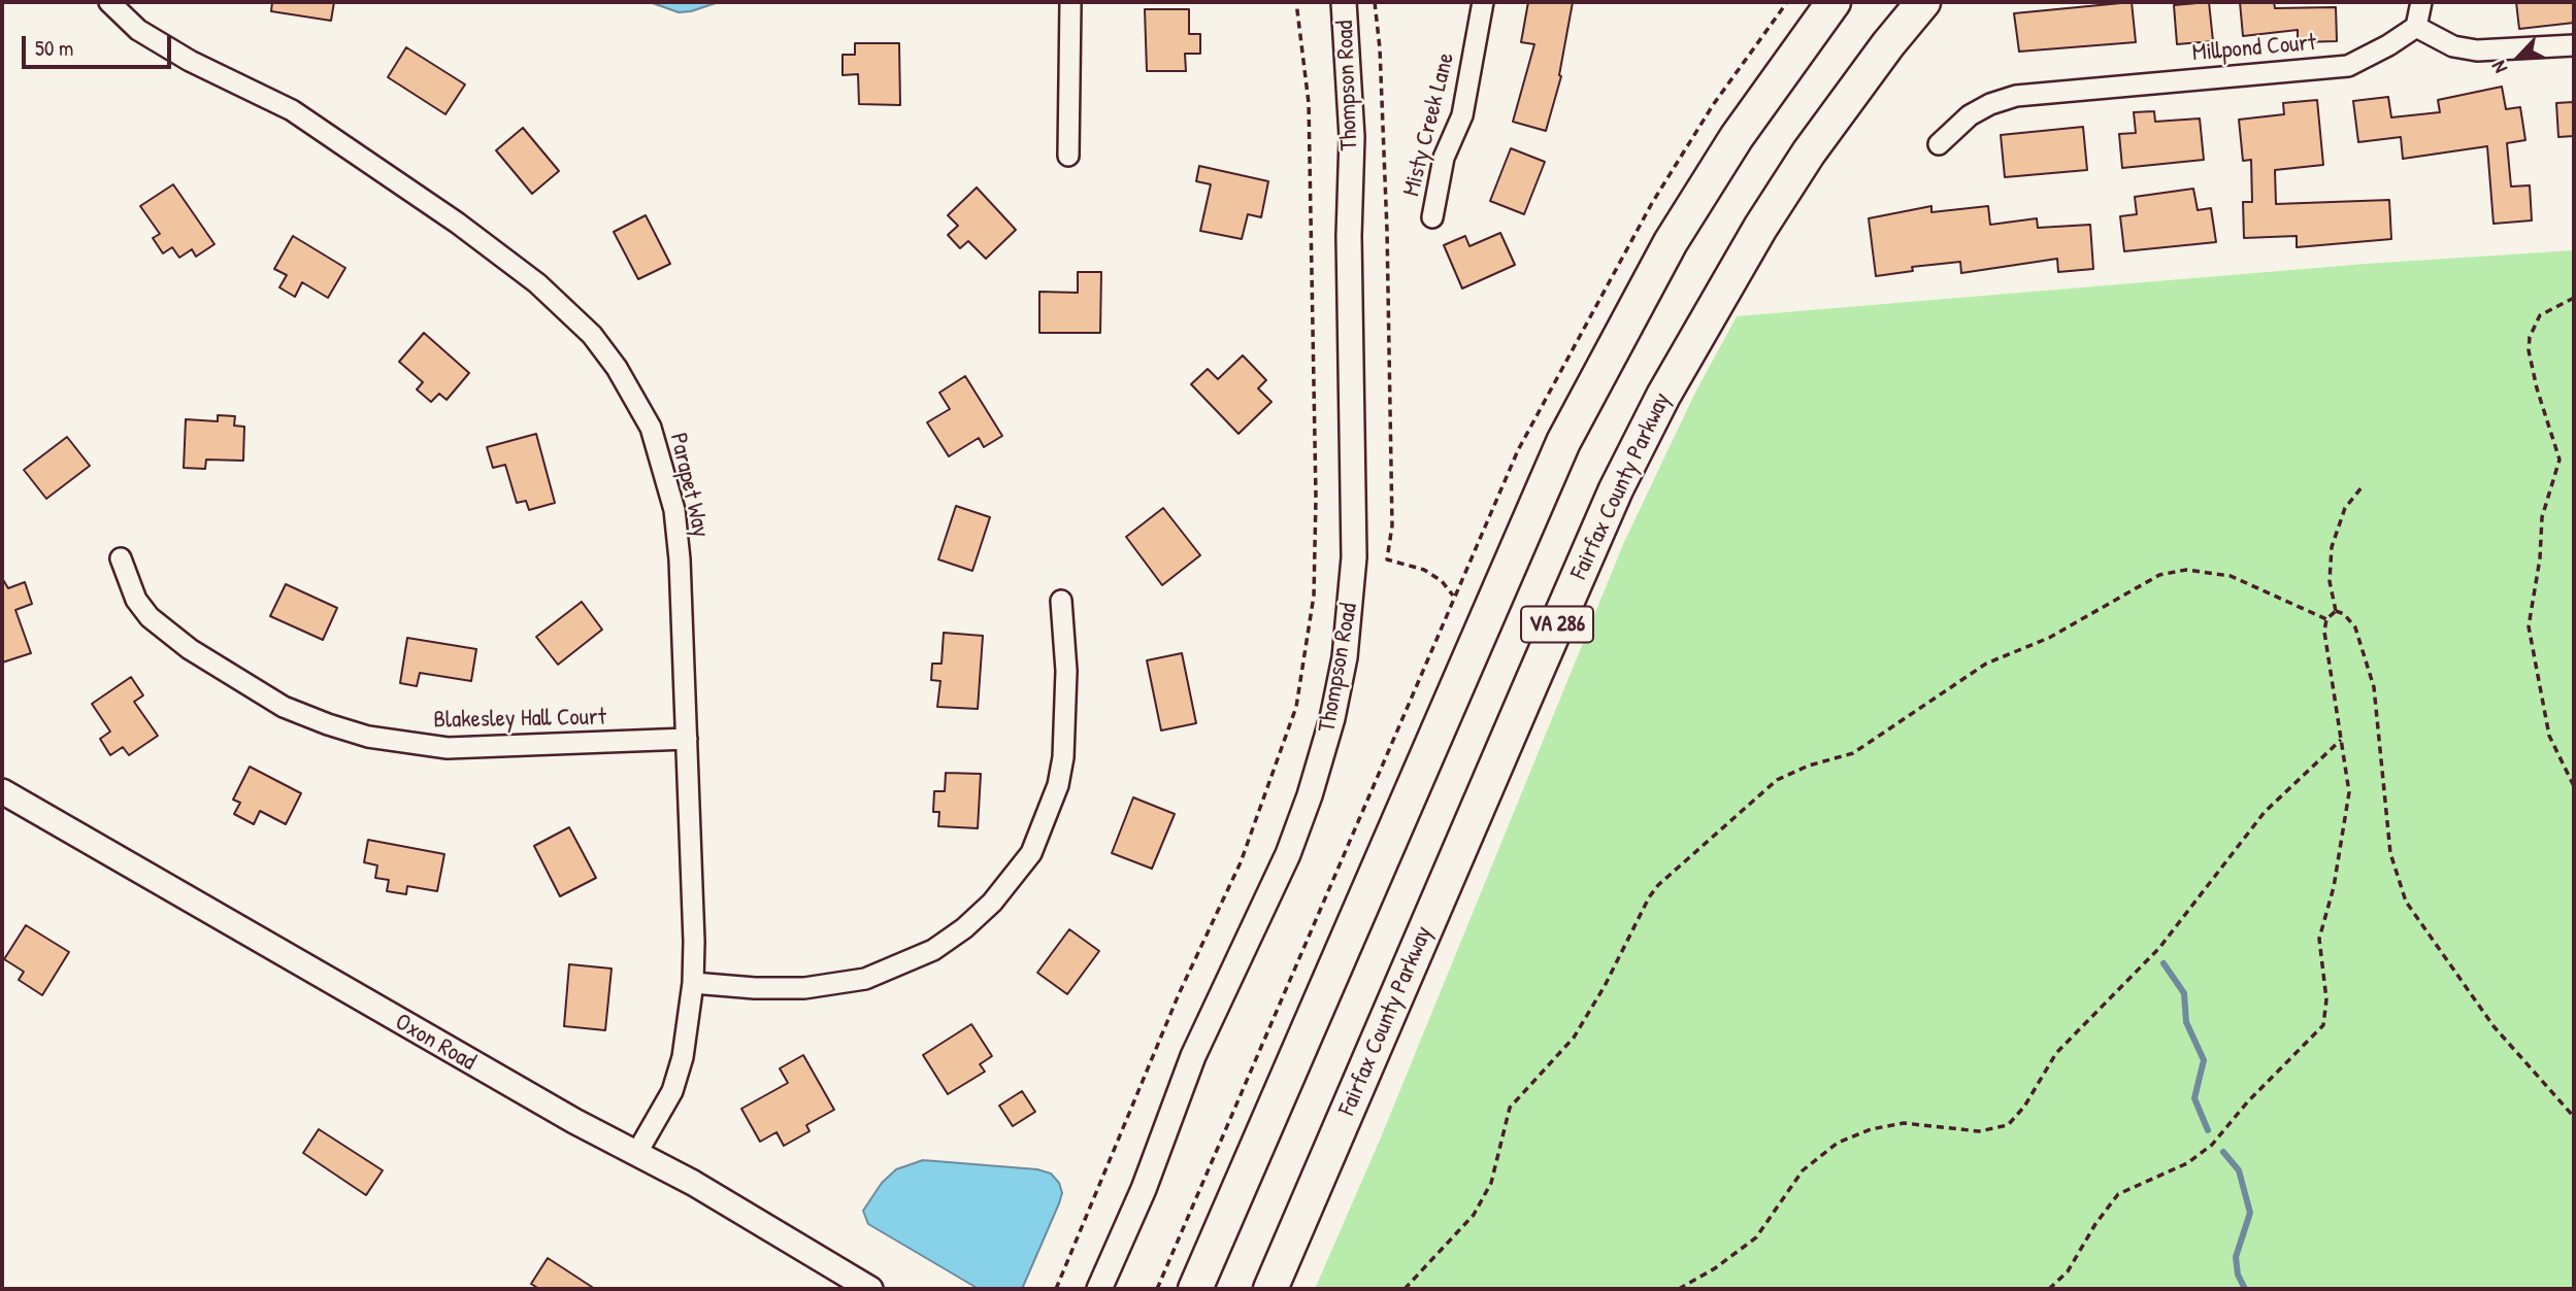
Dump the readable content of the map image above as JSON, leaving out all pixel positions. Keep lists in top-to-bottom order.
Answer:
{
  "streets": {
    "highway": ["Fairfax County Parkway", "VA 286"],
    "street": [
      "Millpond Court",
      "Thompson Road",
      "Misty Creek Lane",
      "Parapet Way",
      "Blakesley Hall Court",
      "Oxon Road"
    ]
  },
  "crossings": [
    ["Parapet Way", "Blakesley Hall Court"],
    ["Parapet Way", "Oxon Road"]
  ],
  "scale_bar": "50 m",
  "north": "bottom left"
}
